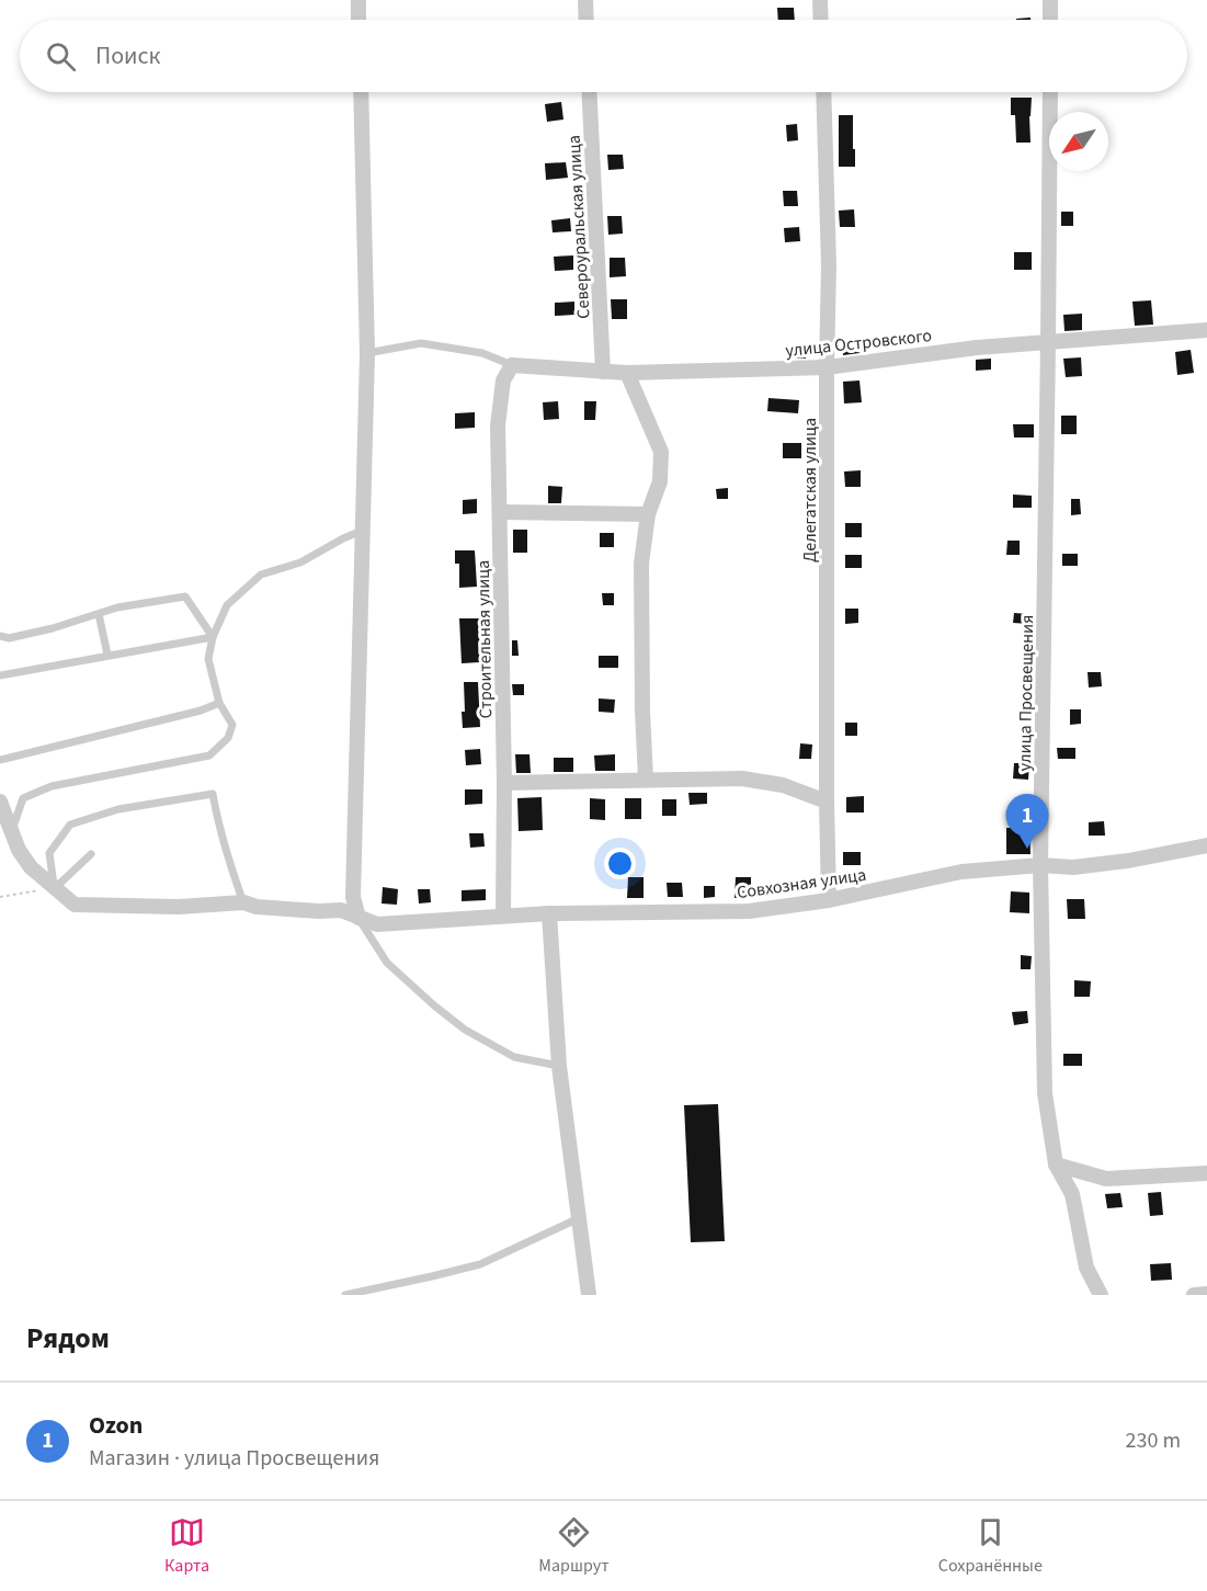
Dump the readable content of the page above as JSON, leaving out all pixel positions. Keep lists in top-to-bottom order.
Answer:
{
  "streets": {
    "street": [
      "Североуральская улица",
      "улица Островского",
      "Делегатская улица",
      "Строительная улица",
      "улица Просвещения",
      "Совхозная улица"
    ]
  },
  "crossings": [
    ["Североуральская улица", "улица Островского"],
    ["улица Островского", "Делегатская улица"],
    ["улица Островского", "Строительная улица"],
    ["улица Островского", "улица Просвещения"],
    ["Делегатская улица", "Совхозная улица"],
    ["Строительная улица", "Совхозная улица"],
    ["улица Просвещения", "Совхозная улица"]
  ],
  "north": "bottom left",
  "page": {
    "search": "Поиск",
    "pins": "1",
    "heading": "Рядом",
    "list": [
      {
        "mark": "1",
        "name": "Ozon",
        "note": "Магазин · улица Просвещения",
        "value": "230 m"
      }
    ],
    "nav": ["Карта", "Маршрут", "Сохранённые"]
  }
}
